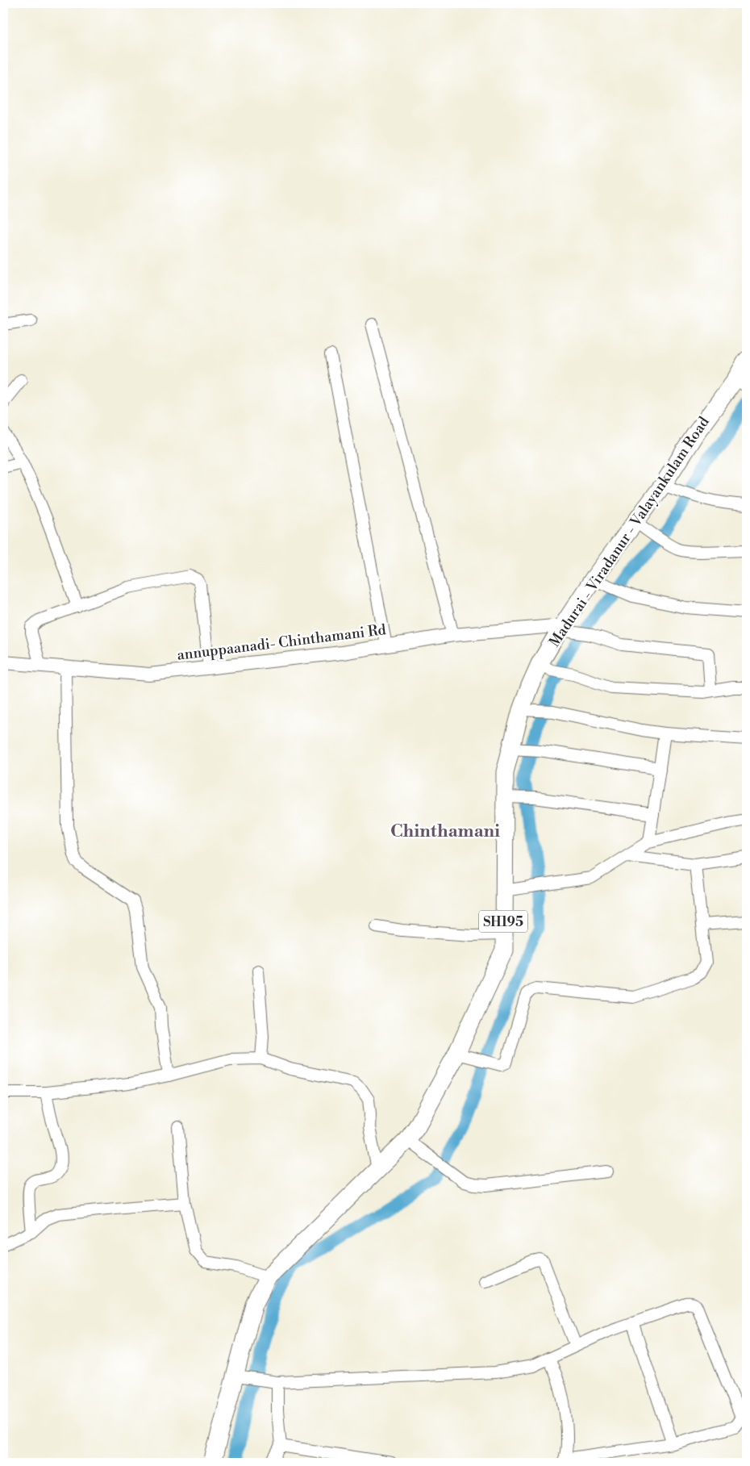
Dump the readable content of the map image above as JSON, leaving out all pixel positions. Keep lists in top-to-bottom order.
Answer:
{
  "streets": {
    "main road": ["Madurai - Viradanur - Valayankulam Road", "SH195"],
    "street": ["annuppaanadi- Chinthamani Rd"]
  },
  "crossings": [
    ["Madurai - Viradanur - Valayankulam Road", "annuppaanadi- Chinthamani Rd"]
  ],
  "districts": ["Chinthamani"]
}
